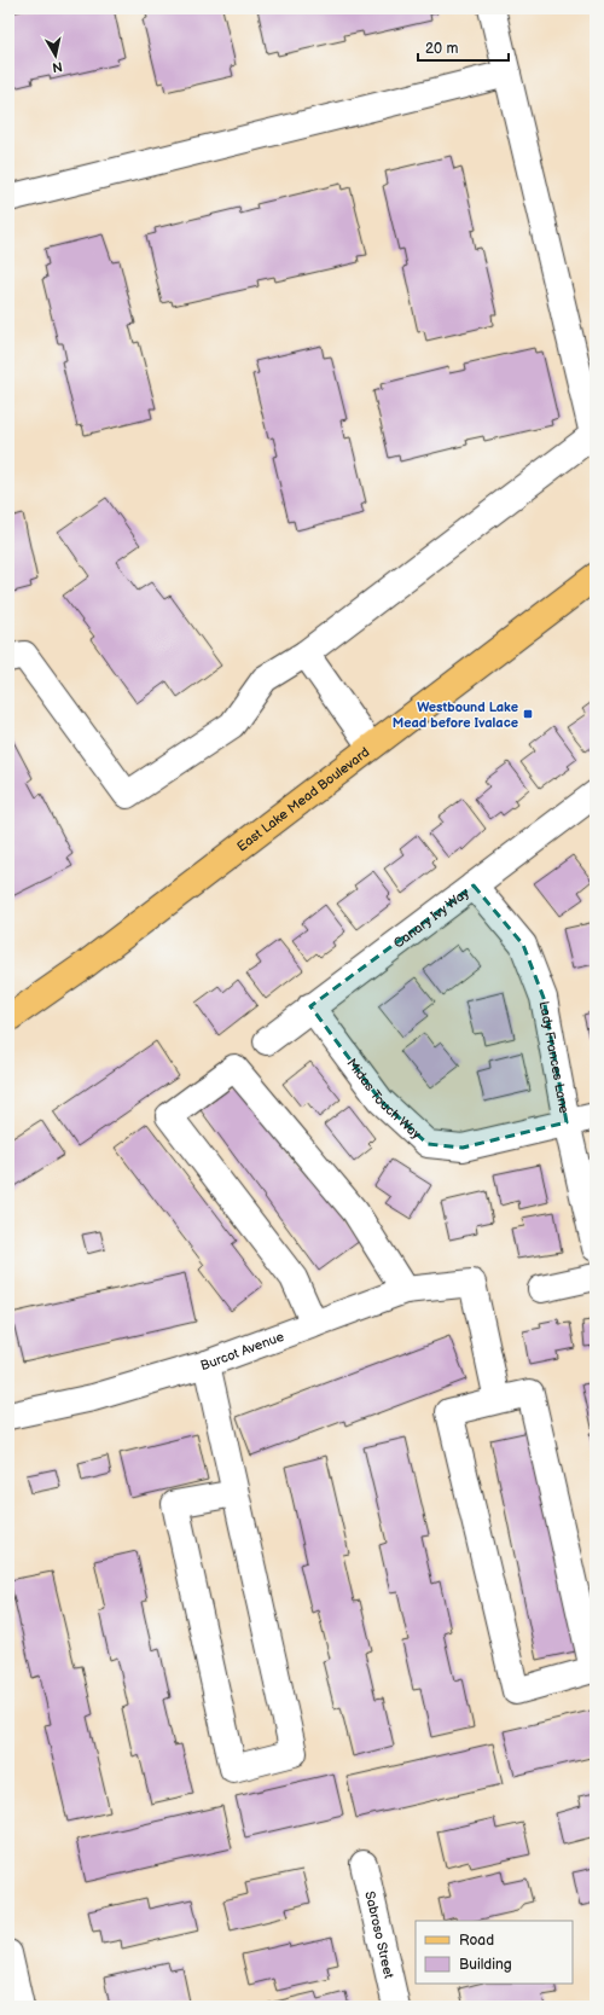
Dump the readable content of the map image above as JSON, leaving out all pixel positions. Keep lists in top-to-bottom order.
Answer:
{
  "streets": {
    "main road": ["East Lake Mead Boulevard"],
    "street": [
      "Canary Ivy Way",
      "Lady Frances Lane",
      "Midas Touch Way",
      "Burcot Avenue",
      "Sabroso Street"
    ]
  },
  "crossings": [
    ["Canary Ivy Way", "Lady Frances Lane"],
    ["Canary Ivy Way", "Midas Touch Way"],
    ["Lady Frances Lane", "Midas Touch Way"]
  ],
  "places": {
    "transit": ["Westbound Lake Mead before Ivalace"]
  },
  "legend": ["Road", "Building"],
  "scale_bar": "20 m",
  "north": "bottom"
}
